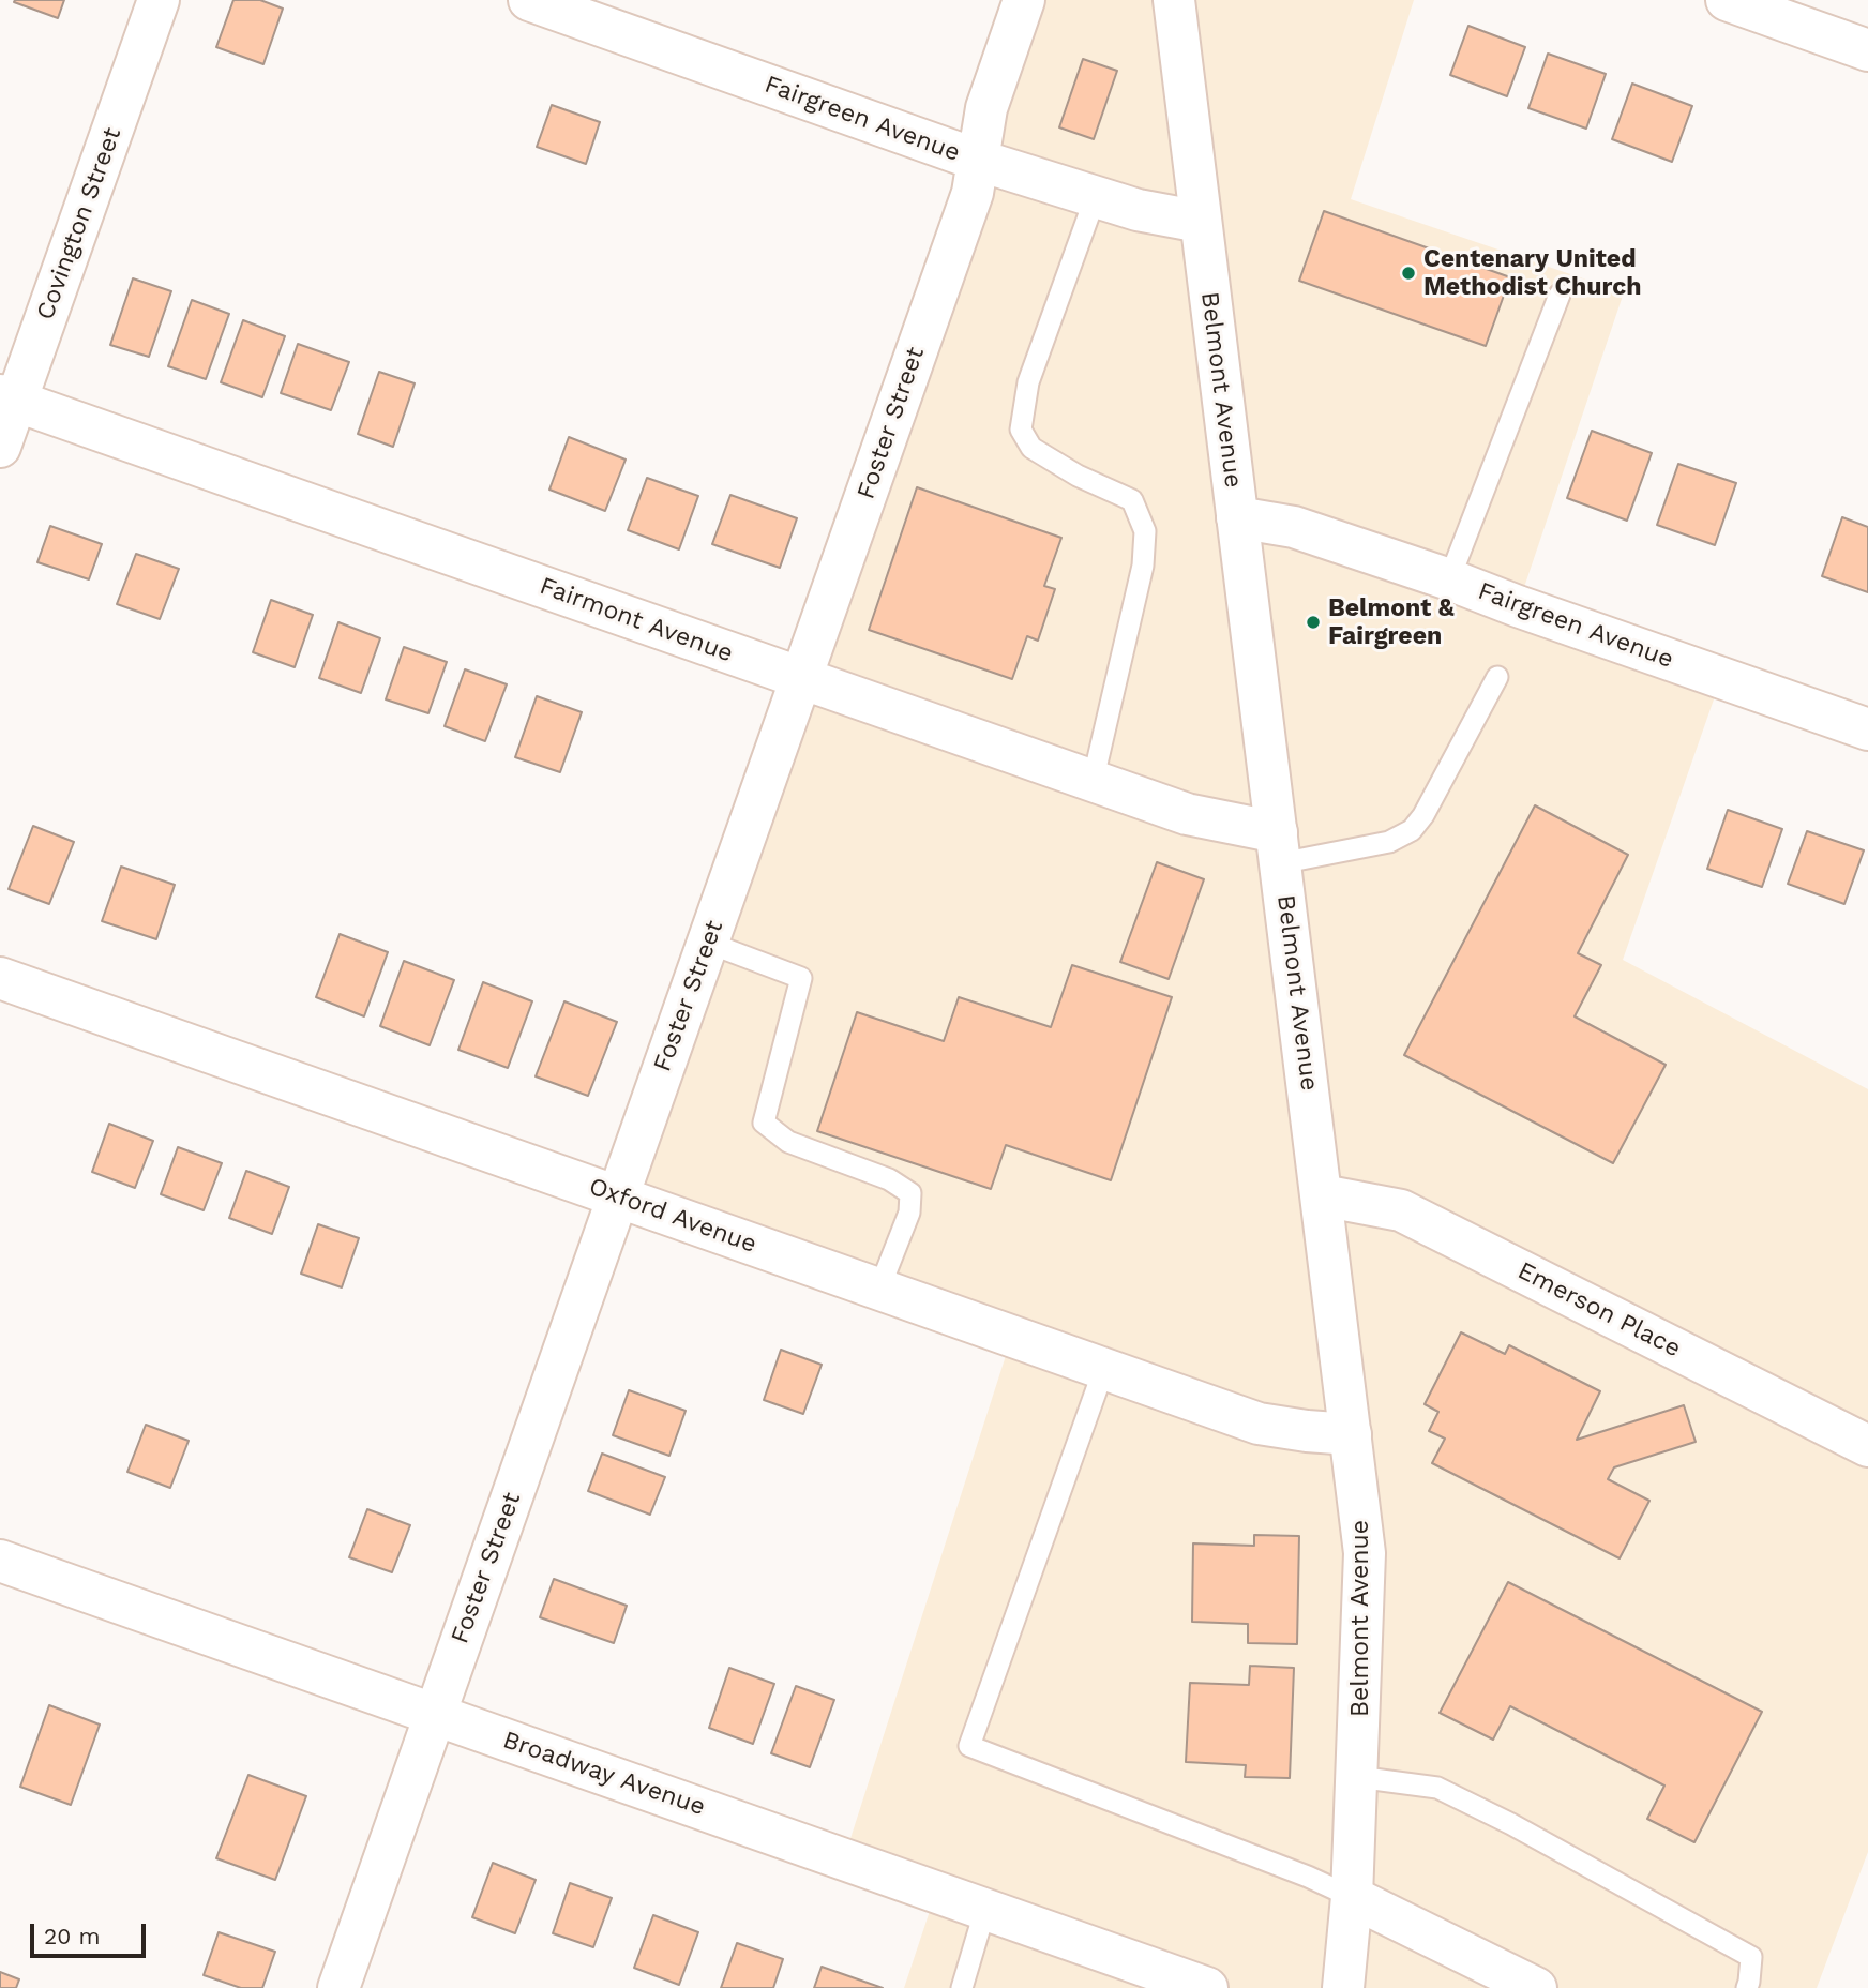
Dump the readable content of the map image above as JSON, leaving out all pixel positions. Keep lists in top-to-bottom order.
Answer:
{
  "streets": {
    "street": [
      "Fairgreen Avenue",
      "Covington Street",
      "Belmont Avenue",
      "Foster Street",
      "Fairmont Avenue",
      "Oxford Avenue",
      "Emerson Place",
      "Broadway Avenue"
    ]
  },
  "crossings": [
    ["Fairgreen Avenue", "Belmont Avenue"],
    ["Fairgreen Avenue", "Foster Street"],
    ["Covington Street", "Fairmont Avenue"],
    ["Belmont Avenue", "Fairmont Avenue"],
    ["Belmont Avenue", "Oxford Avenue"],
    ["Belmont Avenue", "Emerson Place"],
    ["Foster Street", "Fairmont Avenue"],
    ["Foster Street", "Oxford Avenue"],
    ["Foster Street", "Broadway Avenue"]
  ],
  "places": ["Centenary United Methodist Church", "Belmont & Fairgreen"],
  "scale_bar": "20 m"
}
